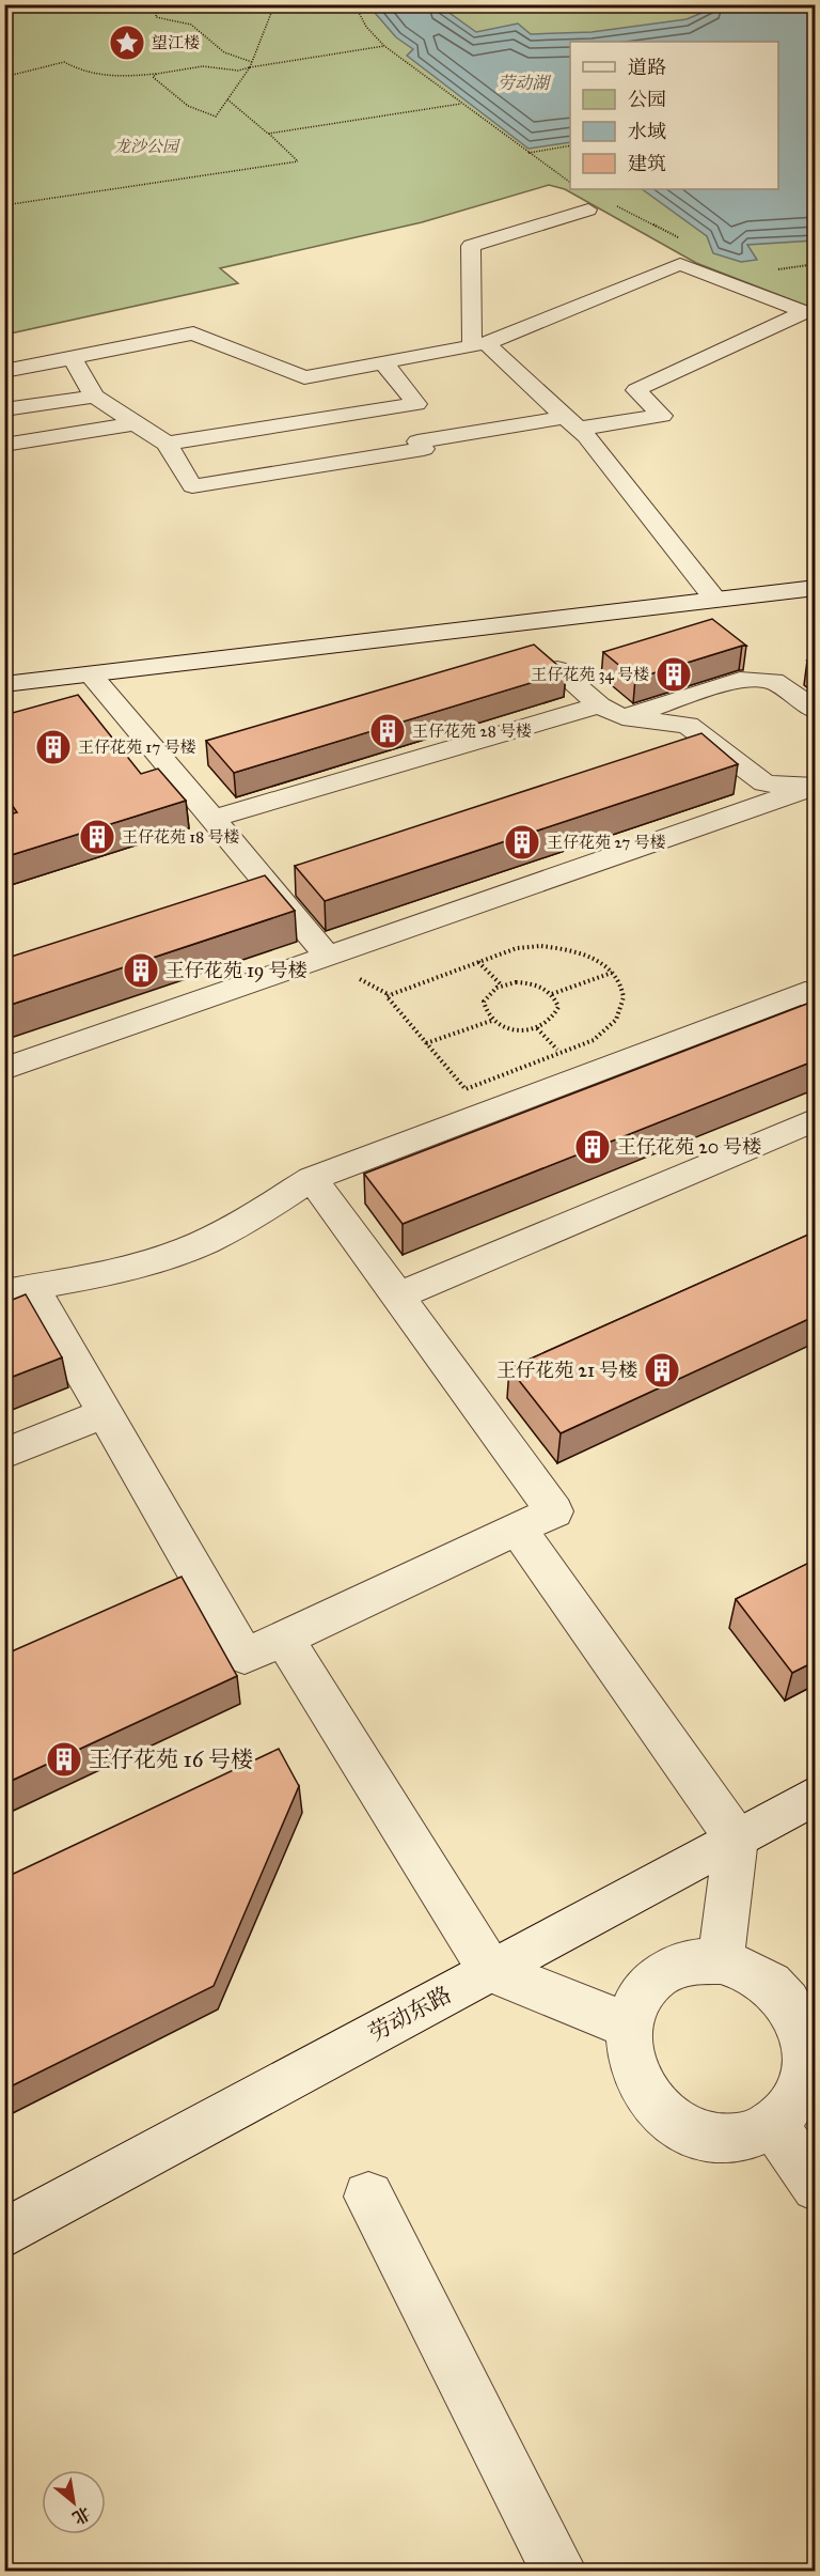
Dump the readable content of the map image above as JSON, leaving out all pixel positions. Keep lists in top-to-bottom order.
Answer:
{
  "streets": {
    "street": ["劳动东路"]
  },
  "water": ["劳动湖"],
  "parks": ["龙沙公园"],
  "places": {
    "place": ["望江楼"],
    "building": [
      "王仔花苑 34 号楼",
      "王仔花苑 28 号楼",
      "王仔花苑 17 号楼",
      "王仔花苑 18 号楼",
      "王仔花苑 27 号楼",
      "王仔花苑 19 号楼",
      "王仔花苑 20 号楼",
      "王仔花苑 21 号楼",
      "王仔花苑 16 号楼"
    ]
  },
  "legend": [
    "道路",
    "公园",
    "水域",
    "建筑"
  ],
  "north": "bottom right"
}
